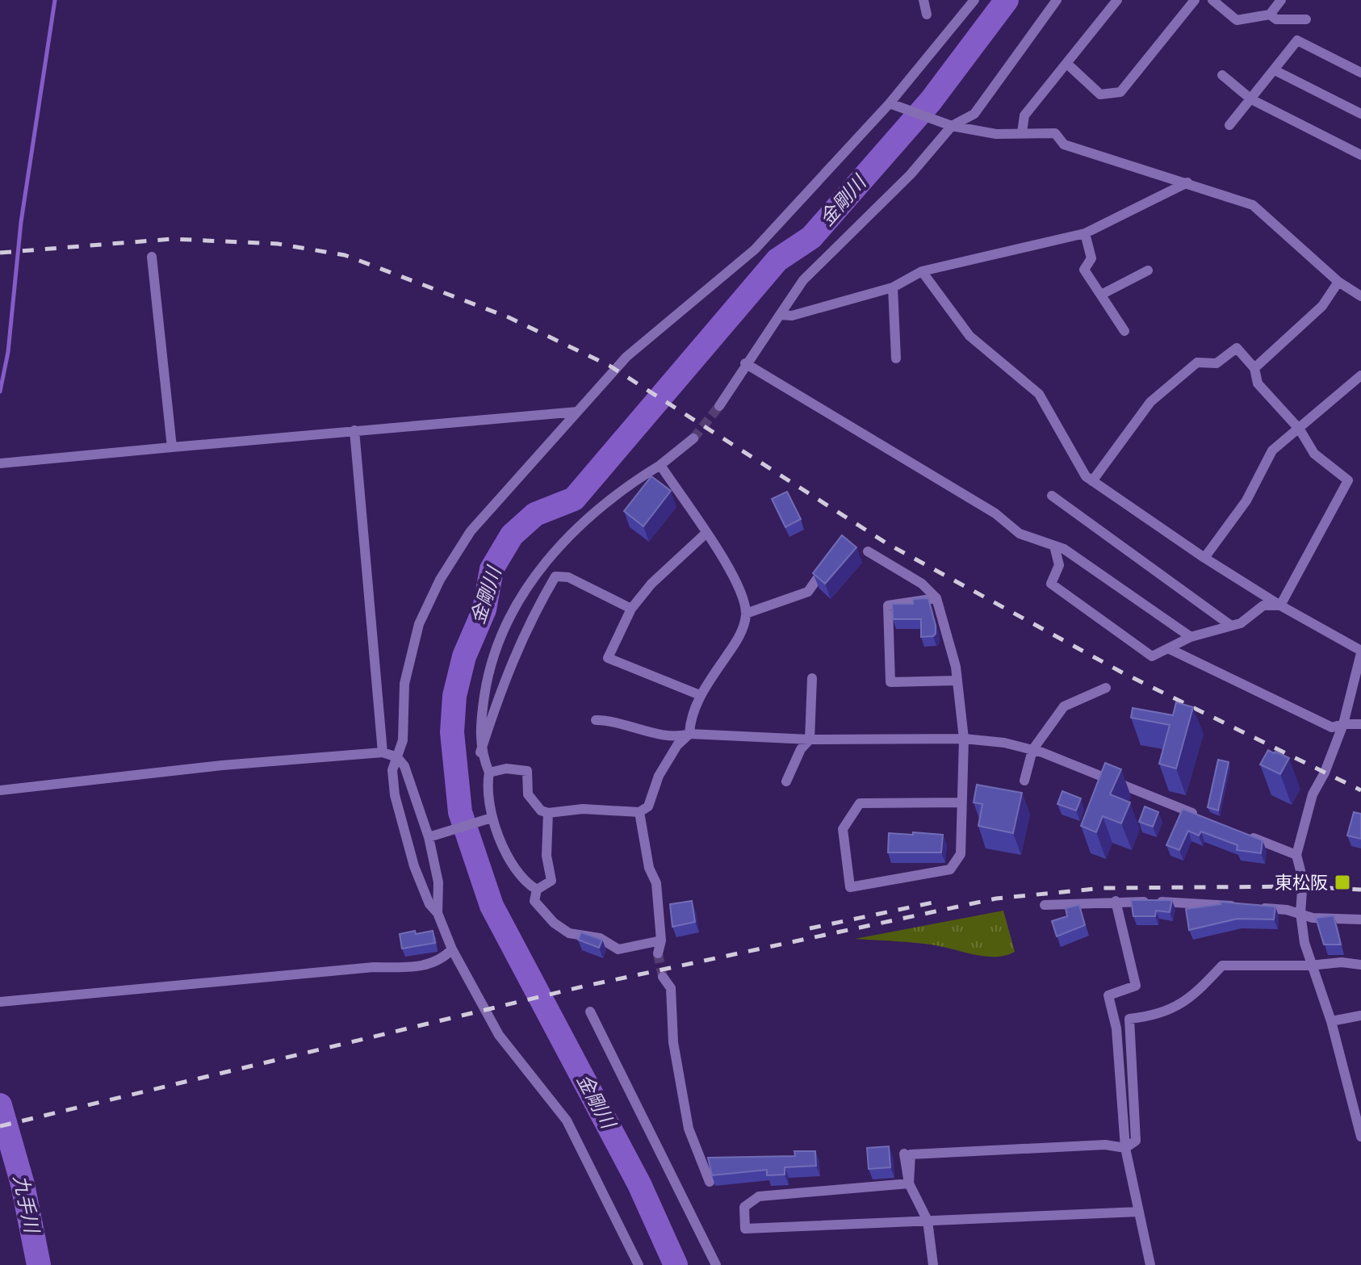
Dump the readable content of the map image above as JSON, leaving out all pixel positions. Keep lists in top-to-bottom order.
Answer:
{
  "water": ["金剛川", "九手川"],
  "places": {
    "transit": ["東松阪"]
  }
}
